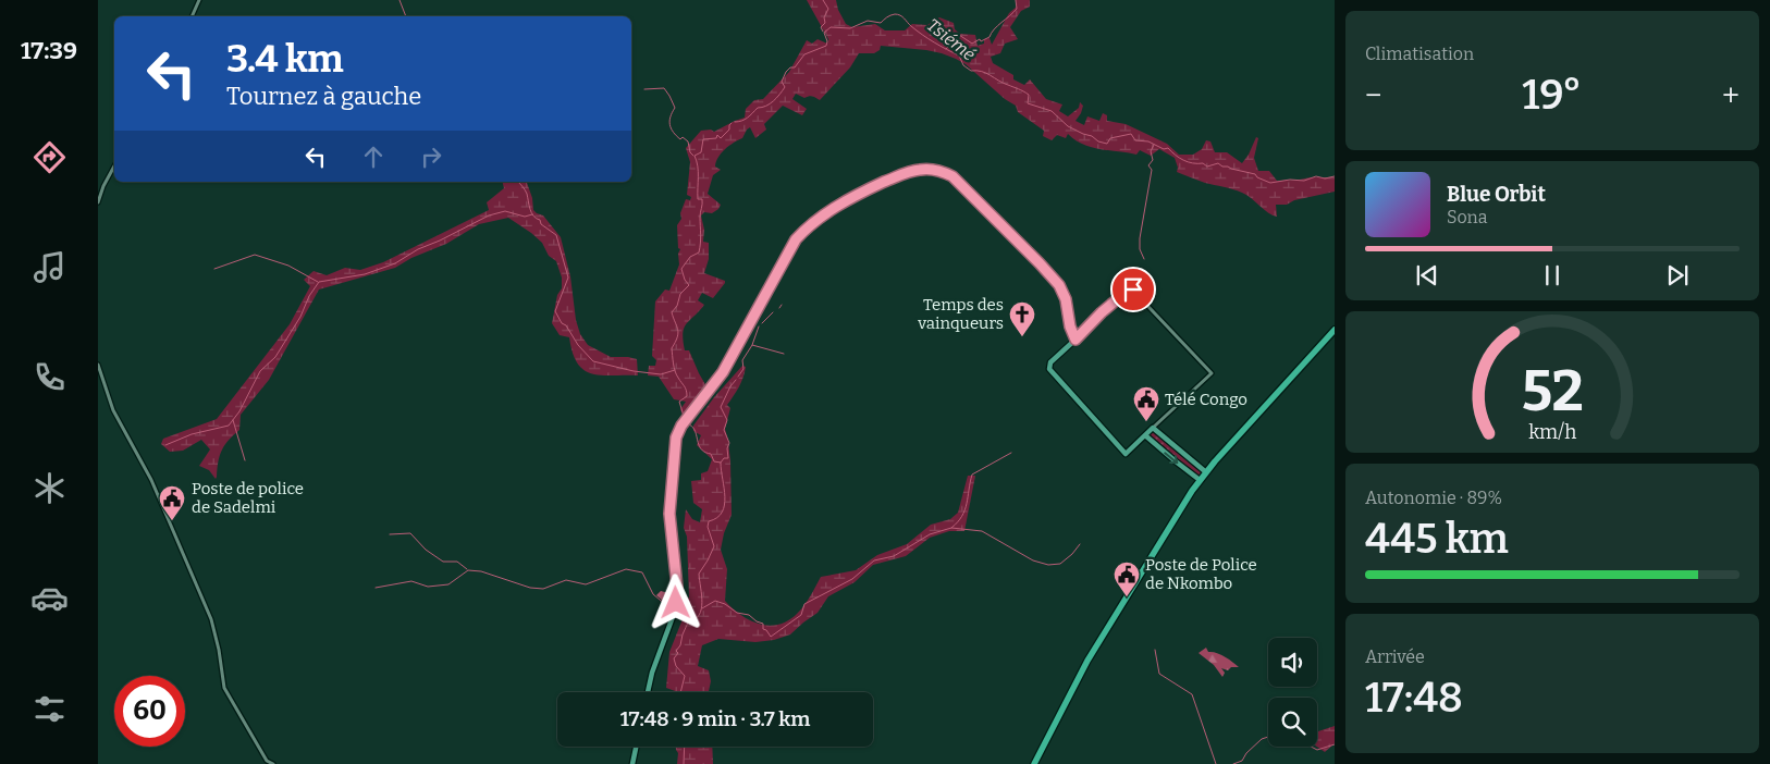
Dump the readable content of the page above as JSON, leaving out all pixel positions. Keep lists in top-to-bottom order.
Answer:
{
  "water": ["Tsiémé"],
  "places": {
    "church": ["Temps des vainqueurs"],
    "public building": ["Télé Congo", "Poste de police de Sadelmi", "Poste de Police de Nkombo"]
  },
  "page": {
    "tabs": "17:39",
    "tile": [
      "Climatisation",
      ["Autonomie · 89%", "445 km"],
      ["Arrivée", "17:48"]
    ],
    "turn": ["3.4 km", "Tournez à gauche"],
    "heat": ["−", "19°", "+"],
    "song": ["Blue Orbit", "Sona"],
    "limit": "60",
    "trip": "17:48 · 9 min · 3.7 km",
    "gauge": ["52", "km/h"]
  }
}
